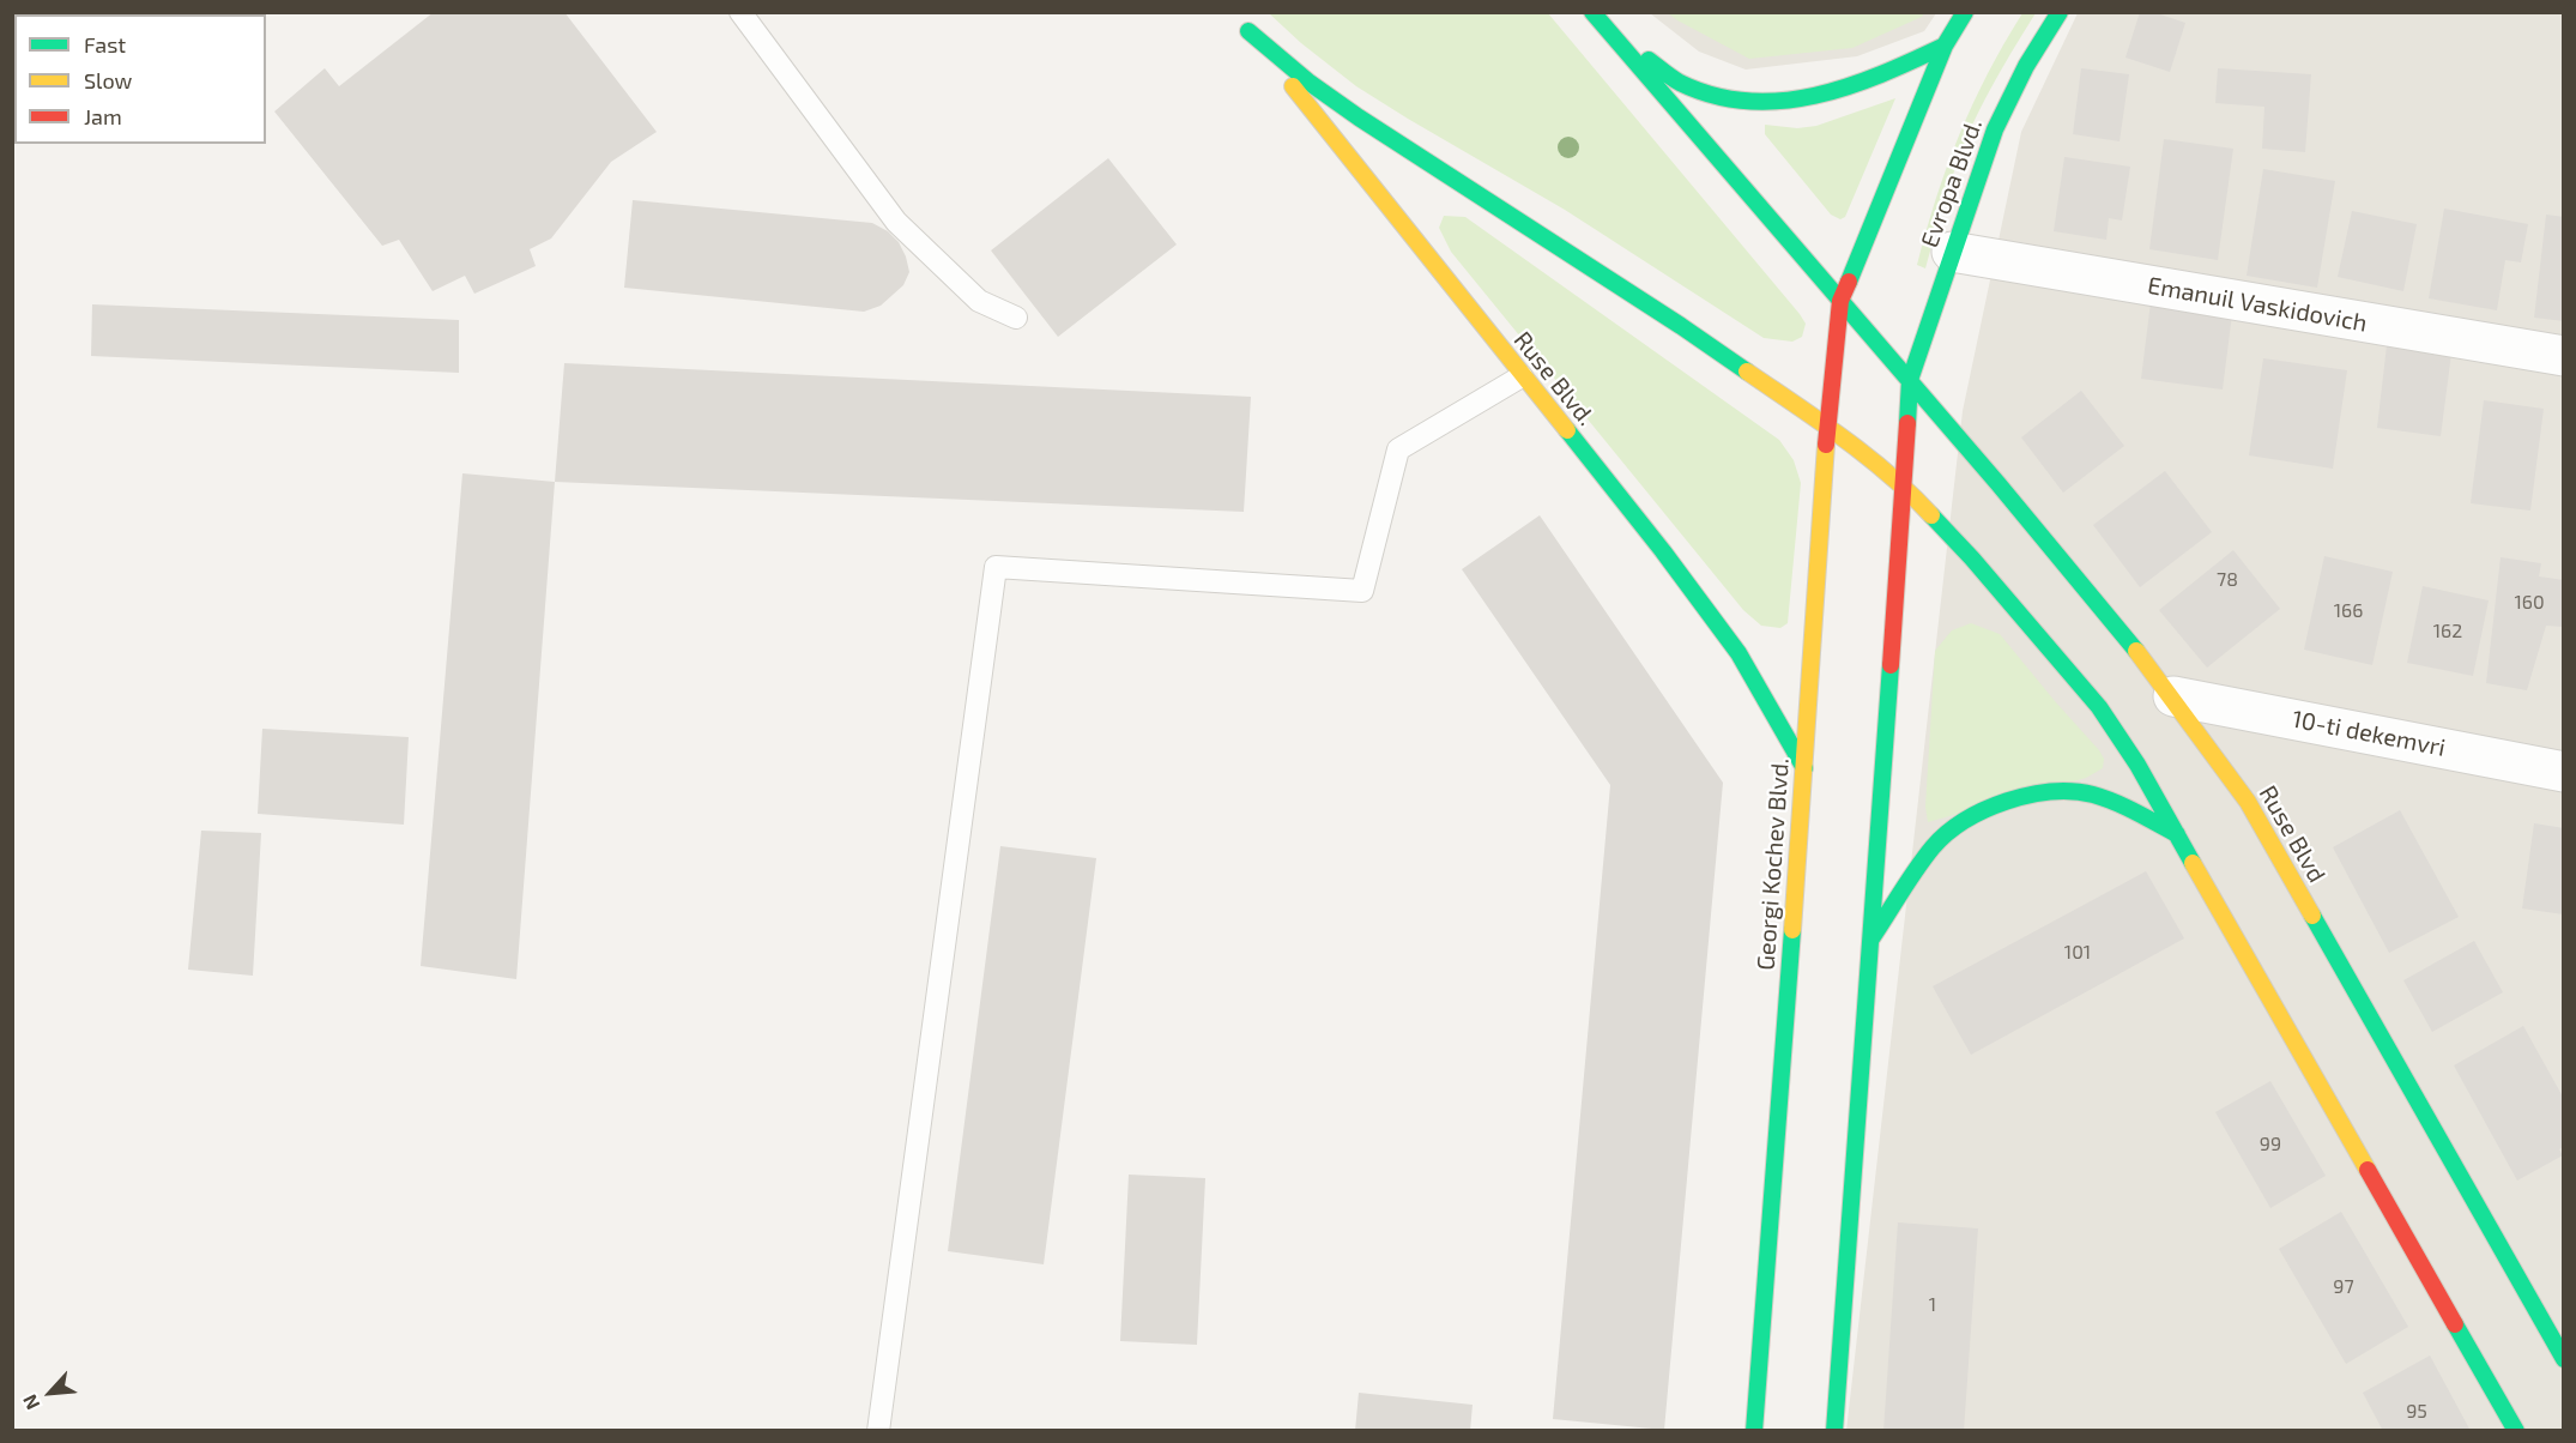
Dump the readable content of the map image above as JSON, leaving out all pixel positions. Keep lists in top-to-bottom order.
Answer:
{
  "streets": {
    "main road": [
      "Evropa Blvd.",
      "Ruse Blvd.",
      "Ruse Blvd",
      "Georgi Kochev Blvd."
    ],
    "street": ["Emanuil Vaskidovich", "10-ti dekemvri"]
  },
  "crossings": [
    ["Evropa Blvd.", "Emanuil Vaskidovich"],
    ["Evropa Blvd.", "Ruse Blvd"],
    ["Ruse Blvd.", "Georgi Kochev Blvd."],
    ["10-ti dekemvri", "Ruse Blvd"]
  ],
  "house_numbers": [
    "78",
    "160",
    "166",
    "162",
    "101",
    "99",
    "97",
    "1",
    "95"
  ],
  "legend": ["Fast", "Slow", "Jam"],
  "north": "bottom left"
}
